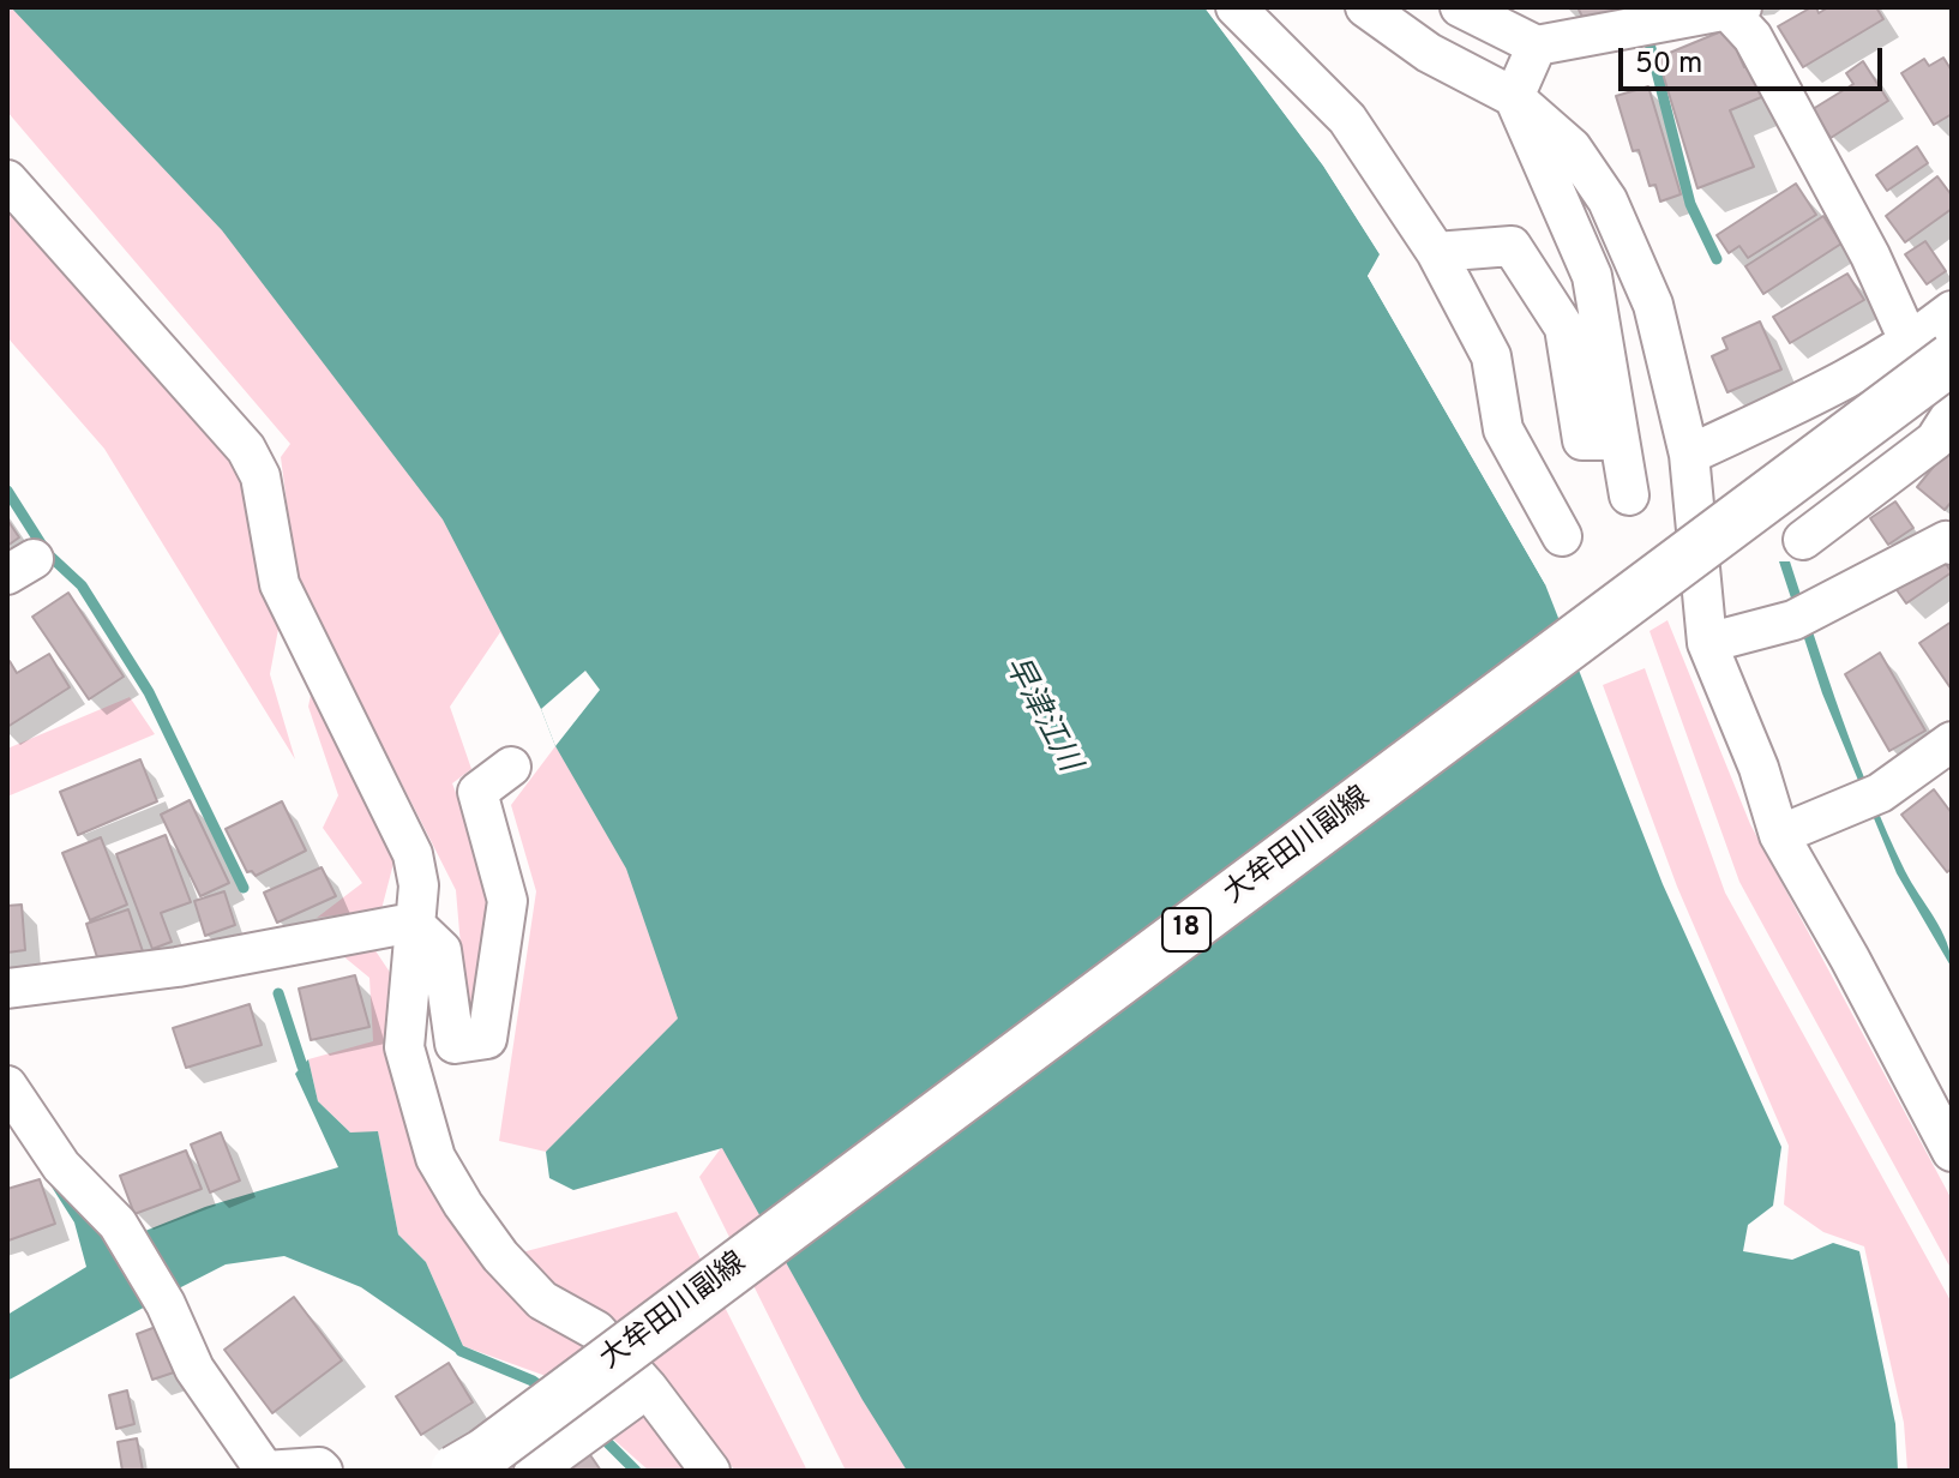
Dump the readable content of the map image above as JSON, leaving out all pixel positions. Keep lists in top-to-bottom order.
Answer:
{
  "streets": {
    "main road": ["大牟田川副線", "18"]
  },
  "water": ["早津江川"],
  "scale_bar": "50 m"
}
